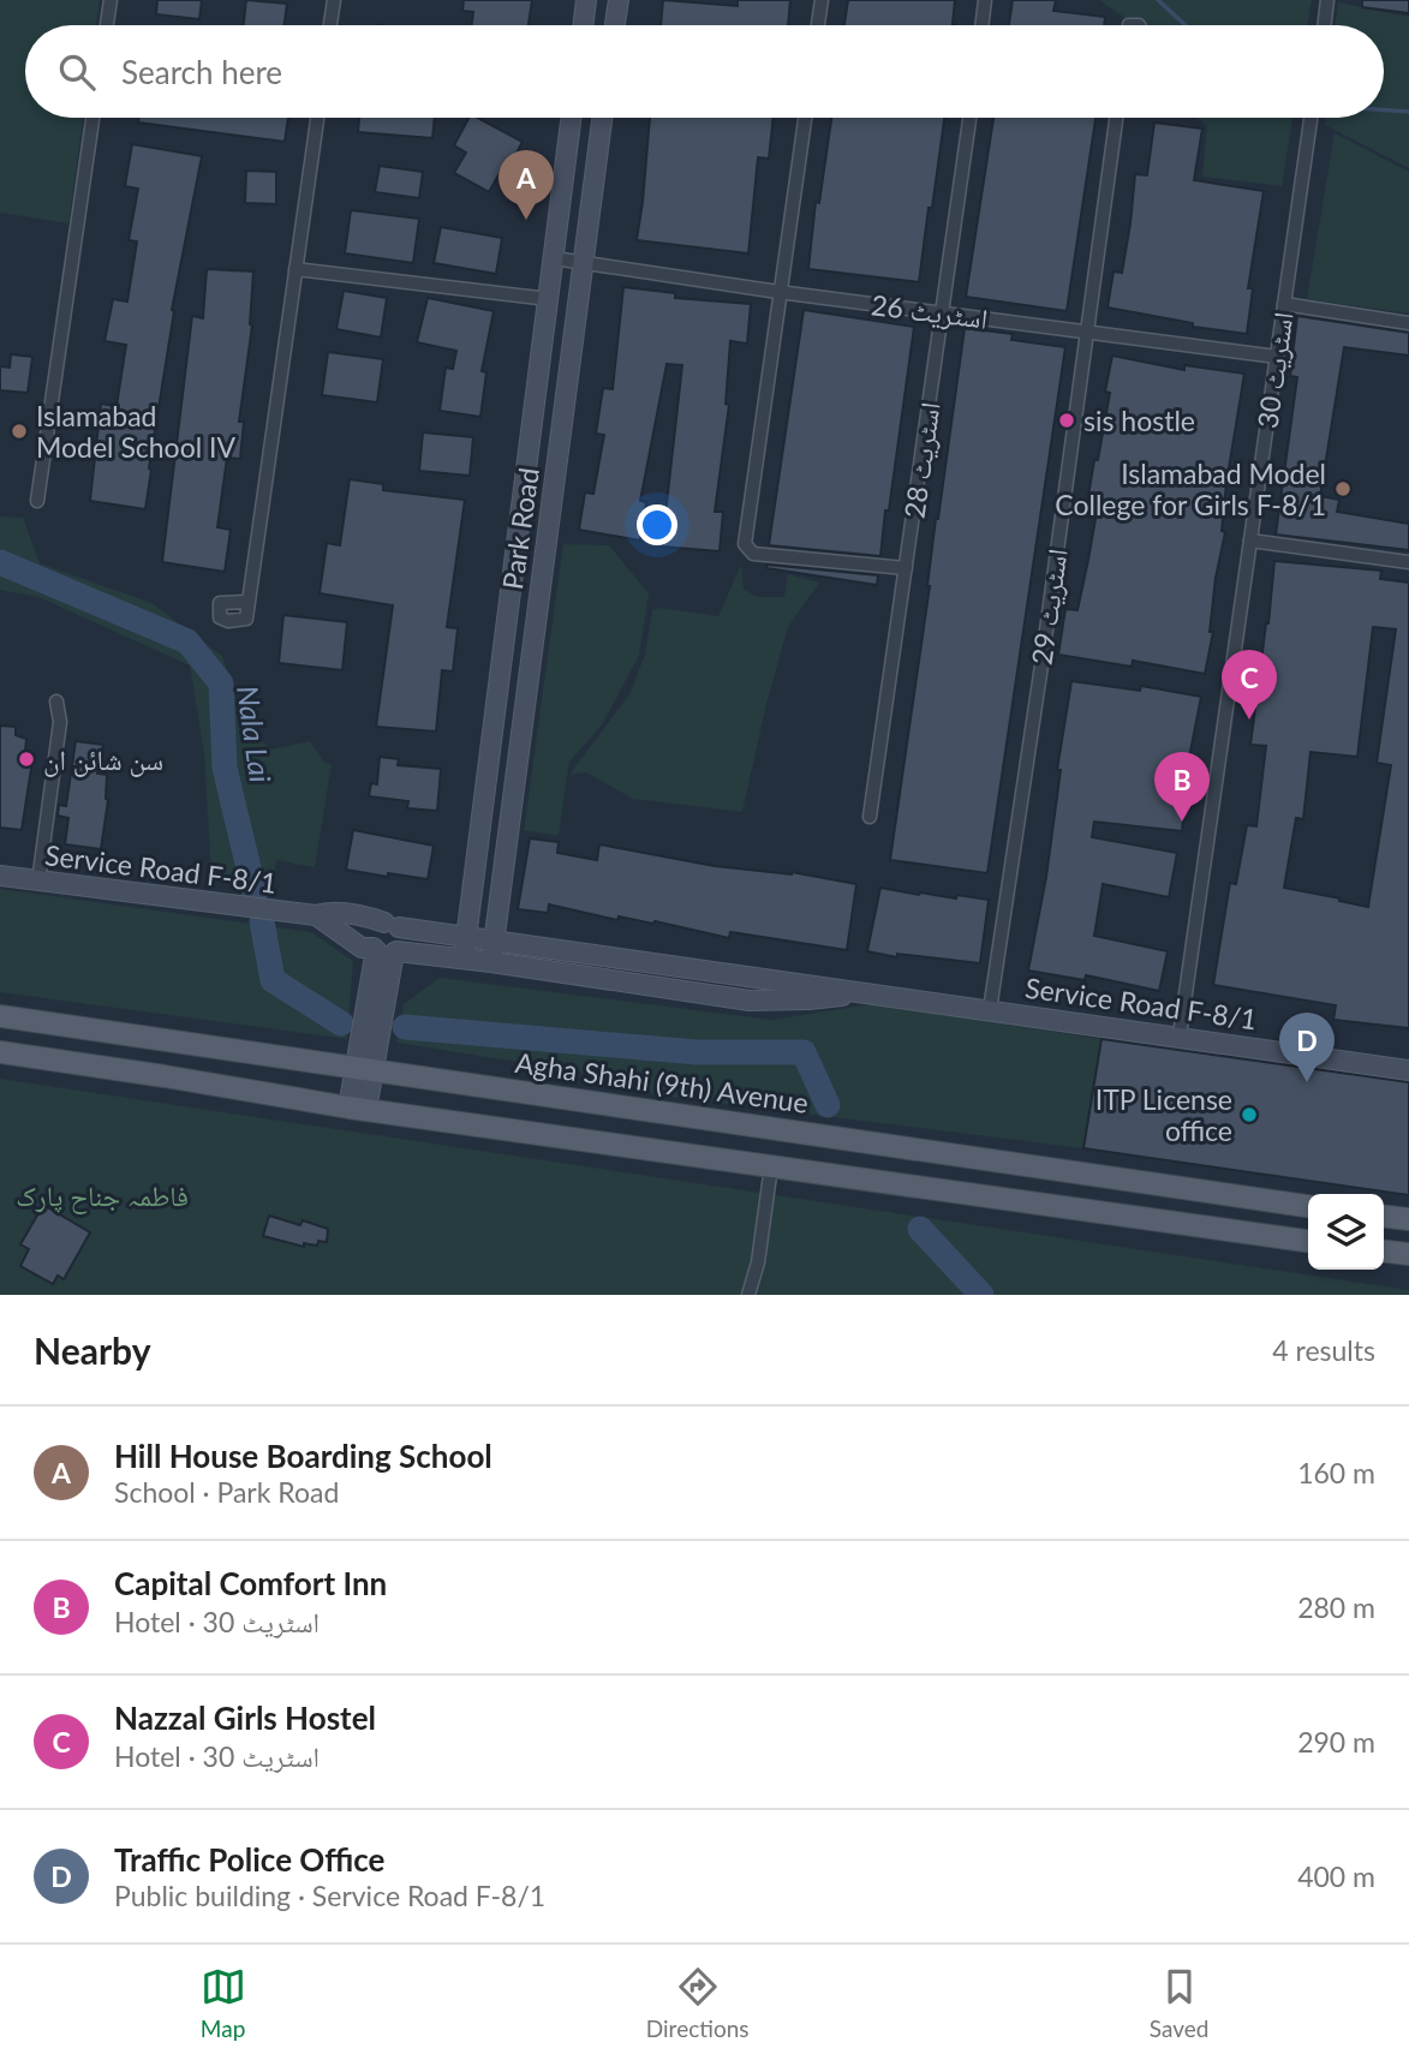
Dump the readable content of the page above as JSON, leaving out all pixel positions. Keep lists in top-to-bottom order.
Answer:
{
  "streets": {
    "main road": ["Agha Shahi (9th) Avenue"],
    "street": [
      "اسٹریٹ 26",
      "اسٹریٹ 30",
      "اسٹریٹ 28",
      "Park Road",
      "اسٹریٹ 29",
      "Service Road F-8/1"
    ]
  },
  "crossings": [
    ["اسٹریٹ 26", "اسٹریٹ 30"],
    ["اسٹریٹ 26", "اسٹریٹ 28"],
    ["اسٹریٹ 26", "Park Road"],
    ["اسٹریٹ 26", "اسٹریٹ 29"],
    ["اسٹریٹ 30", "Service Road F-8/1"],
    ["Park Road", "Service Road F-8/1"],
    ["اسٹریٹ 29", "Service Road F-8/1"]
  ],
  "water": ["Nala Lai"],
  "parks": ["فاطمہ جناح پارک"],
  "places": [
    "sis hostle",
    "Islamabad Model School IV",
    "Islamabad Model College for Girls F-8/1",
    "سن شائن ان",
    "ITP License office"
  ],
  "page": {
    "search": "Search here",
    "pins": [
      "A",
      "C",
      "B",
      "D"
    ],
    "heading": ["Nearby", "4 results"],
    "list": [
      {
        "mark": "A",
        "name": "Hill House Boarding School",
        "note": "School · Park Road",
        "value": "160 m"
      },
      {
        "mark": "B",
        "name": "Capital Comfort Inn",
        "note": "Hotel · اسٹریٹ 30",
        "value": "280 m"
      },
      {
        "mark": "C",
        "name": "Nazzal Girls Hostel",
        "note": "Hotel · اسٹریٹ 30",
        "value": "290 m"
      },
      {
        "mark": "D",
        "name": "Traffic Police Office",
        "note": "Public building · Service Road F-8/1",
        "value": "400 m"
      }
    ],
    "nav": ["Map", "Directions", "Saved"]
  }
}
